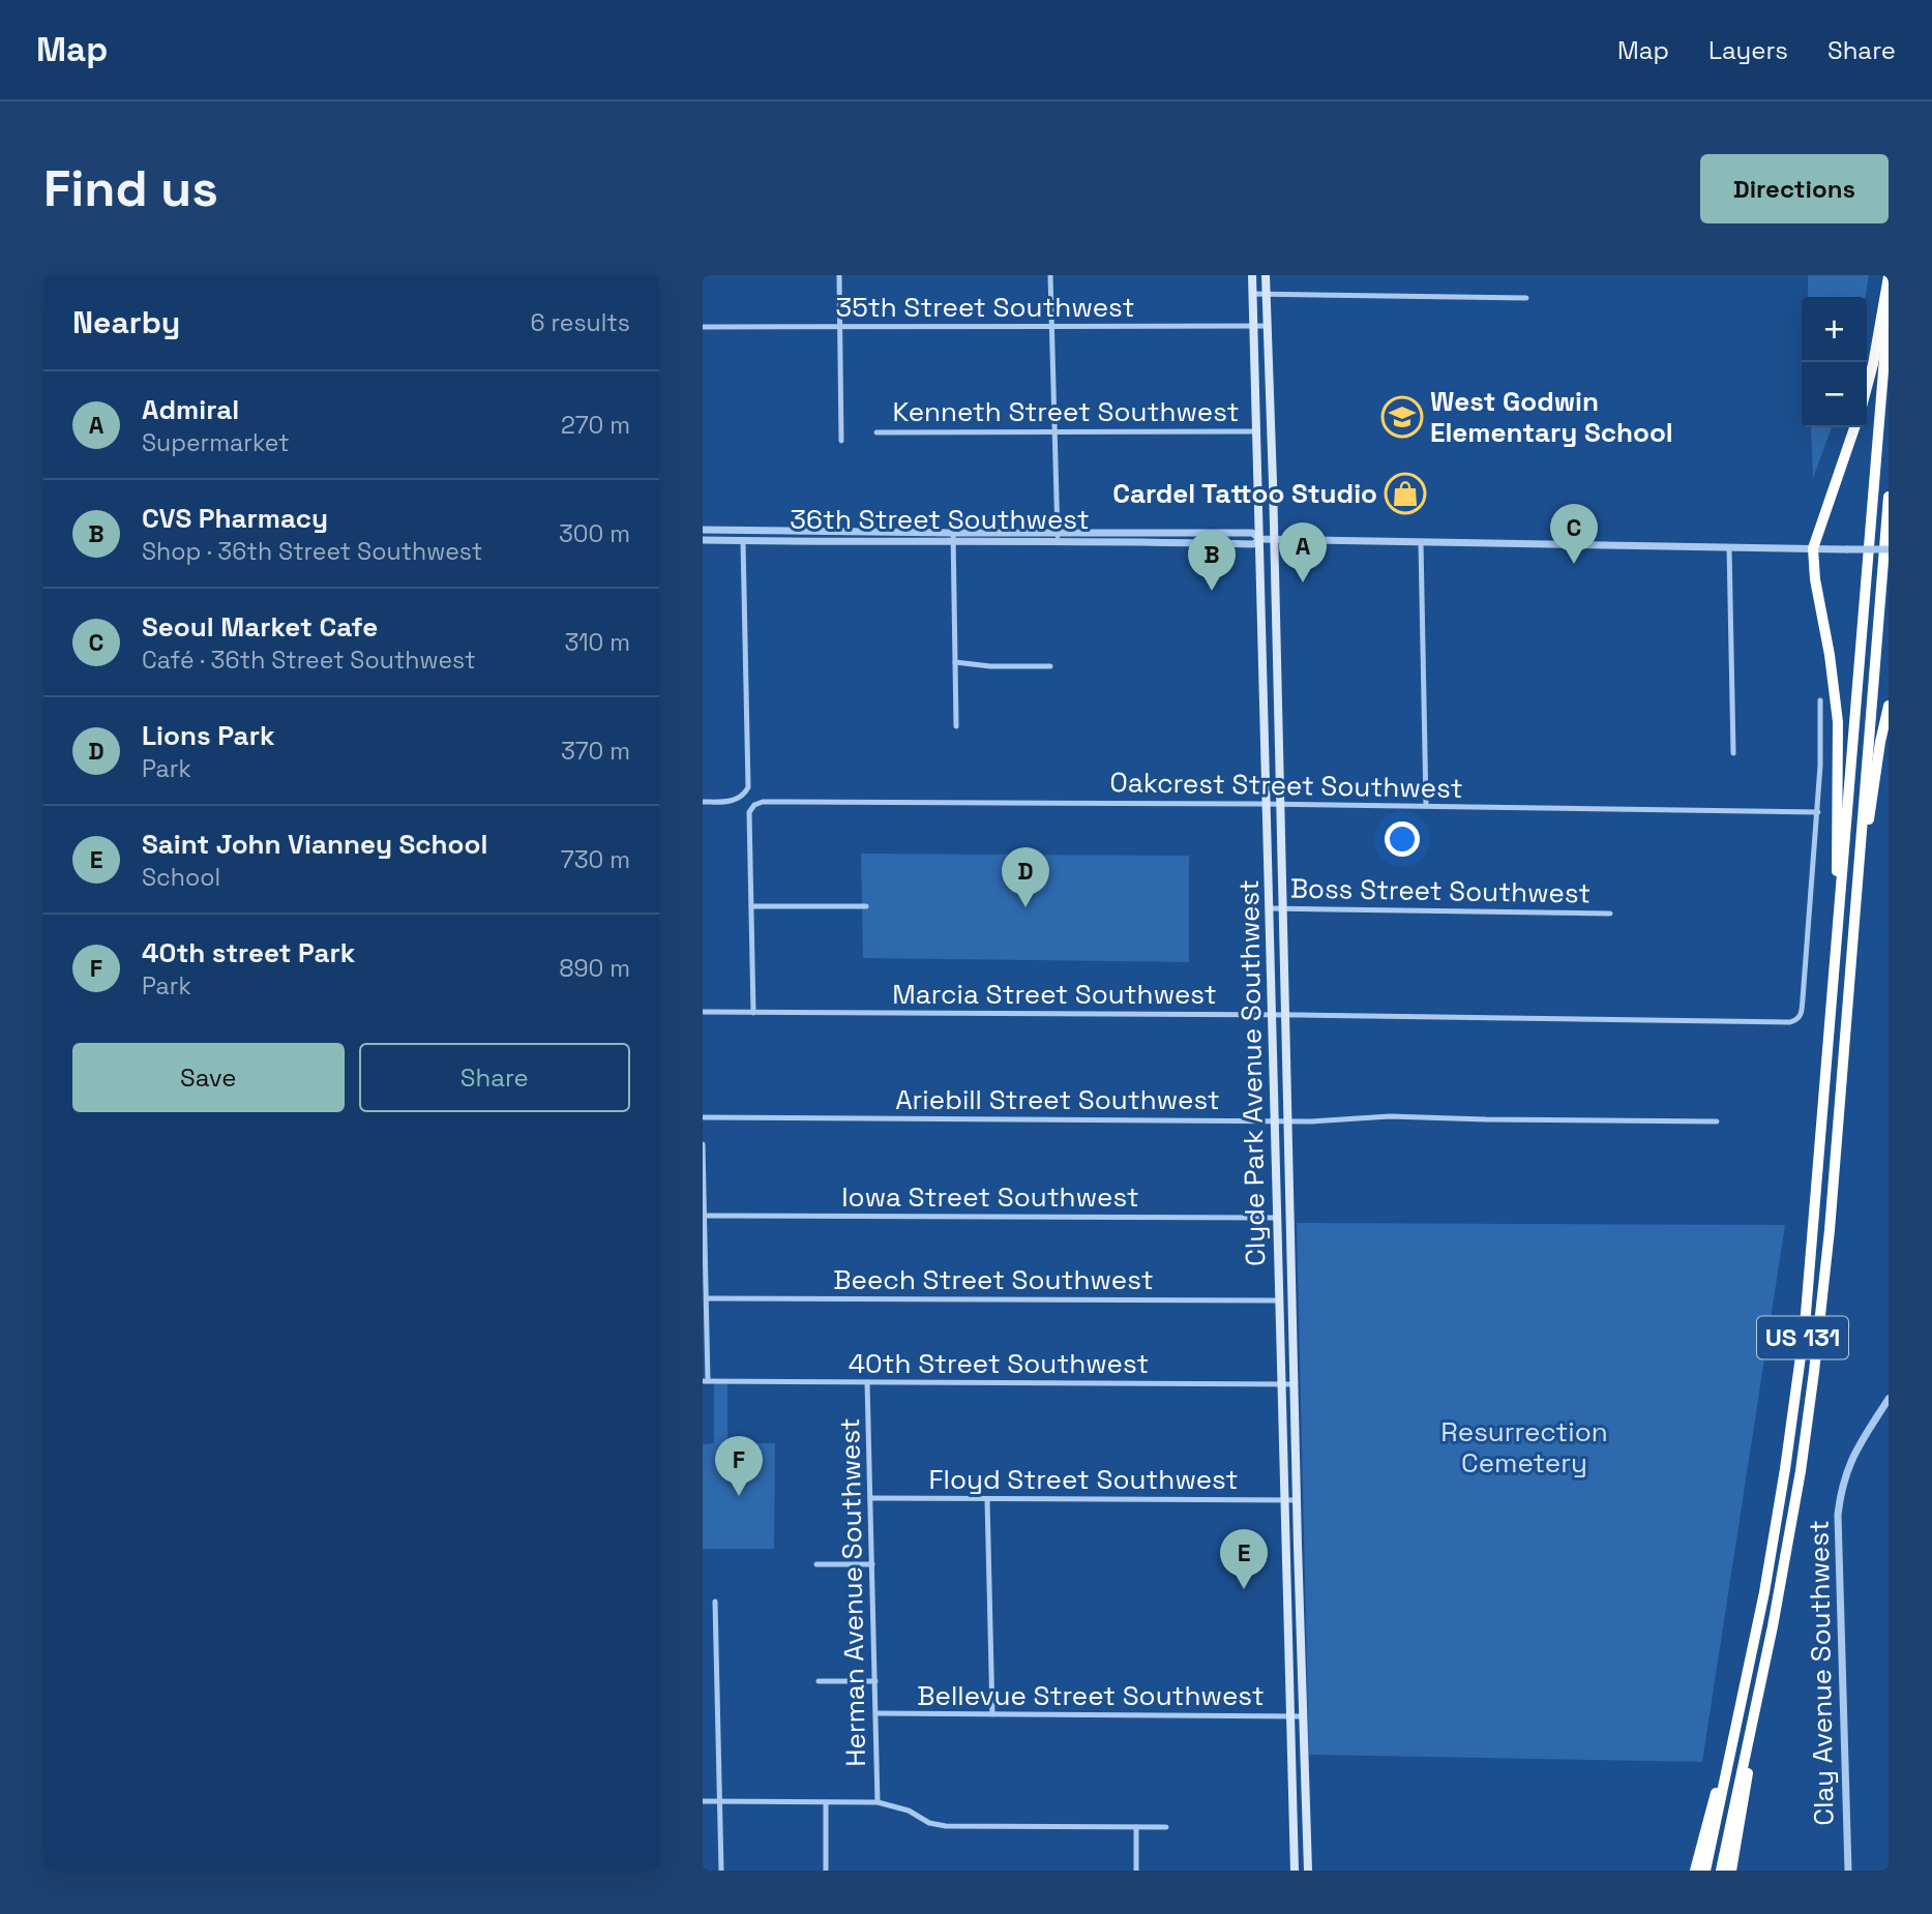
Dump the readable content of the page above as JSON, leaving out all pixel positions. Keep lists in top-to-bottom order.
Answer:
{
  "streets": {
    "highway": ["US 131"],
    "main road": ["Clyde Park Avenue Southwest"],
    "street": [
      "35th Street Southwest",
      "Kenneth Street Southwest",
      "36th Street Southwest",
      "Oakcrest Street Southwest",
      "Boss Street Southwest",
      "Marcia Street Southwest",
      "Ariebill Street Southwest",
      "Iowa Street Southwest",
      "Beech Street Southwest",
      "40th Street Southwest",
      "Floyd Street Southwest",
      "Herman Avenue Southwest",
      "Clay Avenue Southwest",
      "Bellevue Street Southwest"
    ]
  },
  "crossings": [
    ["35th Street Southwest", "Clyde Park Avenue Southwest"],
    ["Kenneth Street Southwest", "Clyde Park Avenue Southwest"],
    ["36th Street Southwest", "Clyde Park Avenue Southwest"],
    ["Oakcrest Street Southwest", "Marcia Street Southwest"],
    ["Oakcrest Street Southwest", "Clyde Park Avenue Southwest"],
    ["Boss Street Southwest", "Clyde Park Avenue Southwest"],
    ["Marcia Street Southwest", "Clyde Park Avenue Southwest"],
    ["Clyde Park Avenue Southwest", "Ariebill Street Southwest"],
    ["Clyde Park Avenue Southwest", "Iowa Street Southwest"],
    ["Clyde Park Avenue Southwest", "Beech Street Southwest"],
    ["Clyde Park Avenue Southwest", "40th Street Southwest"],
    ["Clyde Park Avenue Southwest", "Floyd Street Southwest"],
    ["Clyde Park Avenue Southwest", "Bellevue Street Southwest"],
    ["40th Street Southwest", "Herman Avenue Southwest"],
    ["Floyd Street Southwest", "Herman Avenue Southwest"],
    ["Herman Avenue Southwest", "Bellevue Street Southwest"]
  ],
  "parks": ["Resurrection Cemetery"],
  "places": {
    "school or university": ["West Godwin Elementary School"],
    "shop": ["Cardel Tattoo Studio"]
  },
  "page": {
    "header": "Map",
    "nav": ["Map", "Layers", "Share"],
    "buttons": [
      "Directions",
      ["Save", "Share"]
    ],
    "title": "Find us",
    "heading": ["Nearby", "6 results"],
    "map_buttons": ["+", "−"],
    "list": [
      {
        "mark": "A",
        "name": "Admiral",
        "note": "Supermarket",
        "value": "270 m"
      },
      {
        "mark": "B",
        "name": "CVS Pharmacy",
        "note": "Shop · 36th Street Southwest",
        "value": "300 m"
      },
      {
        "mark": "C",
        "name": "Seoul Market Cafe",
        "note": "Café · 36th Street Southwest",
        "value": "310 m"
      },
      {
        "mark": "D",
        "name": "Lions Park",
        "note": "Park",
        "value": "370 m"
      },
      {
        "mark": "E",
        "name": "Saint John Vianney School",
        "note": "School",
        "value": "730 m"
      },
      {
        "mark": "F",
        "name": "40th street Park",
        "note": "Park",
        "value": "890 m"
      }
    ],
    "pins": [
      "C",
      "A",
      "B",
      "D",
      "F",
      "E"
    ]
  }
}
